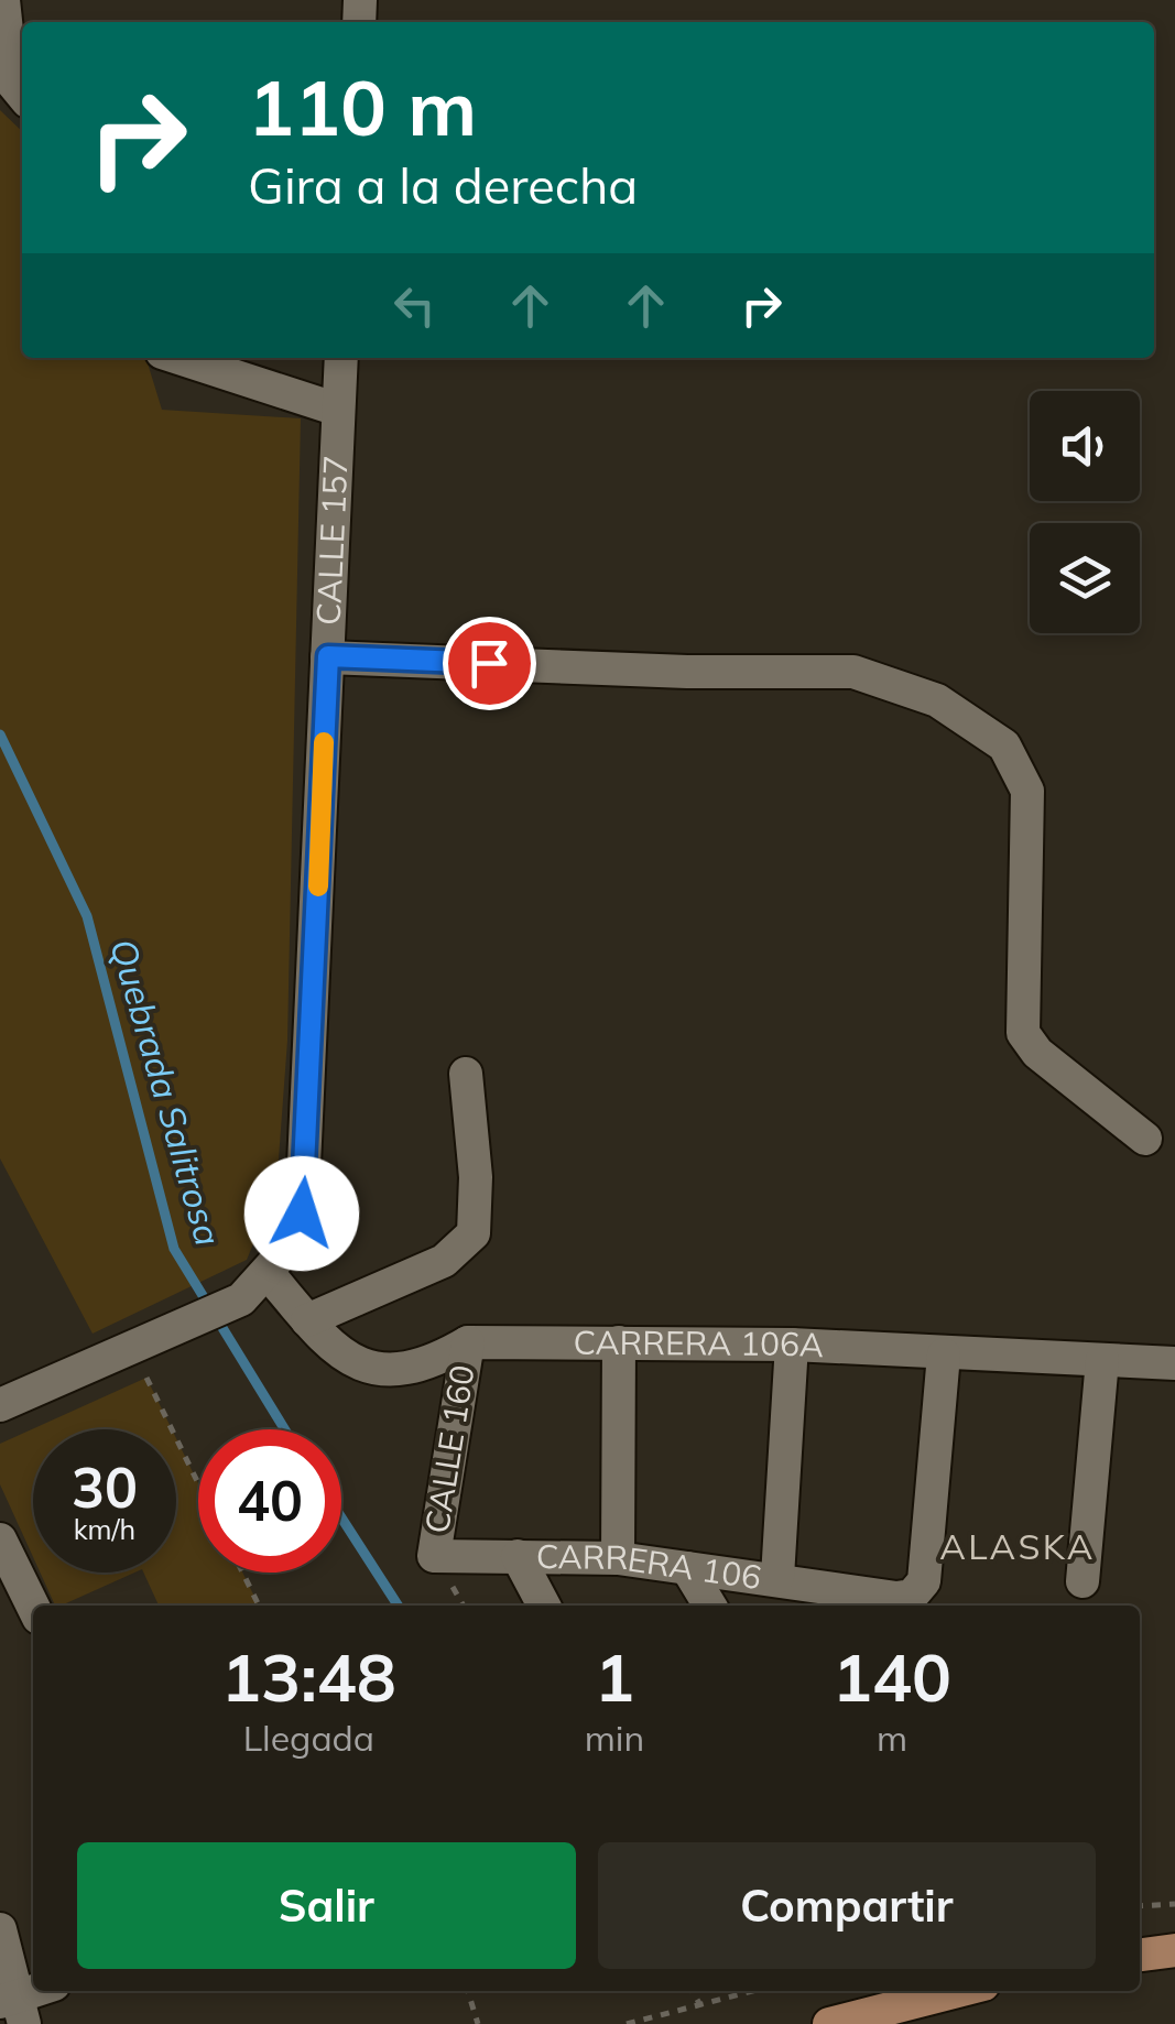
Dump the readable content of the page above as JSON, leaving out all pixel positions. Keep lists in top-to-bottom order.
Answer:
{
  "streets": {
    "street": [
      "CALLE 157",
      "CARRERA 106A",
      "CALLE 160",
      "CARRERA 106"
    ]
  },
  "crossings": [
    ["CALLE 157", "CARRERA 106A"],
    ["CARRERA 106A", "CALLE 160"],
    ["CARRERA 106A", "CARRERA 106"],
    ["CALLE 160", "CARRERA 106"]
  ],
  "districts": ["ALASKA"],
  "water": ["Quebrada Salitrosa"],
  "page": {
    "turn": ["110 m", "Gira a la derecha"],
    "speed": "30 km/h",
    "limit": "40",
    "eta": [
      "13:48",
      "Llegada",
      "1",
      "min",
      "140",
      "m"
    ],
    "buttons": ["Salir", "Compartir"]
  }
}
